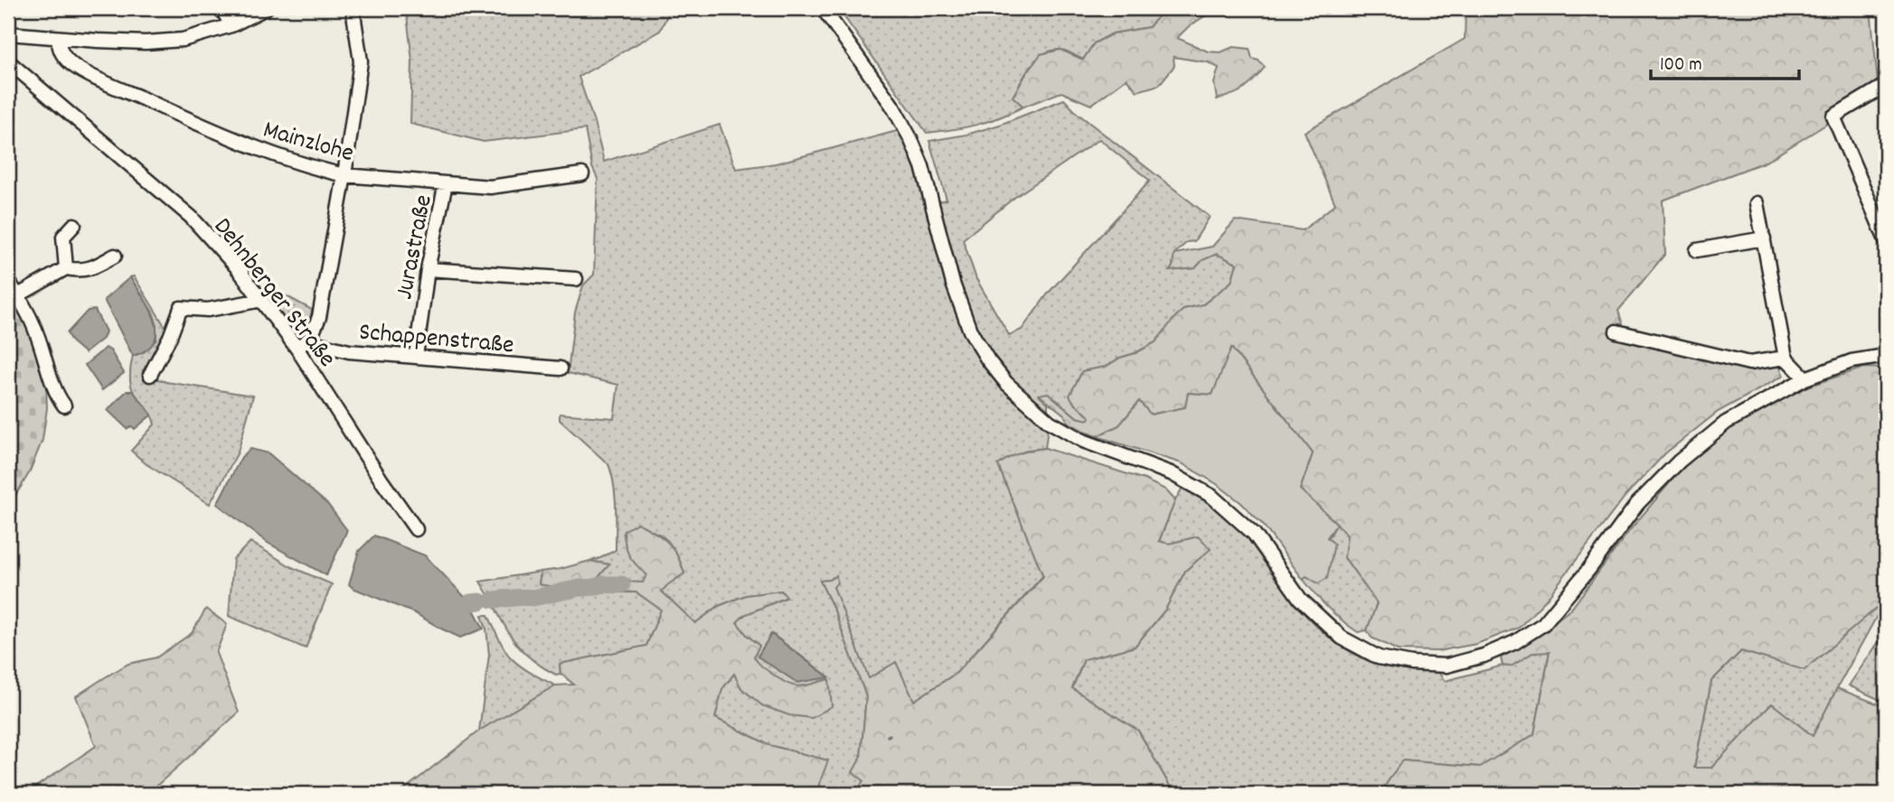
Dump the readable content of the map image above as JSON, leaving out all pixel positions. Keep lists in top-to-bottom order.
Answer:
{
  "streets": {
    "street": [
      "Mainzlohe",
      "Jurastraße",
      "Dehnberger Straße",
      "Schappenstraße"
    ]
  },
  "crossings": [
    ["Mainzlohe", "Jurastraße"],
    ["Jurastraße", "Schappenstraße"]
  ],
  "scale_bar": "100 m"
}
